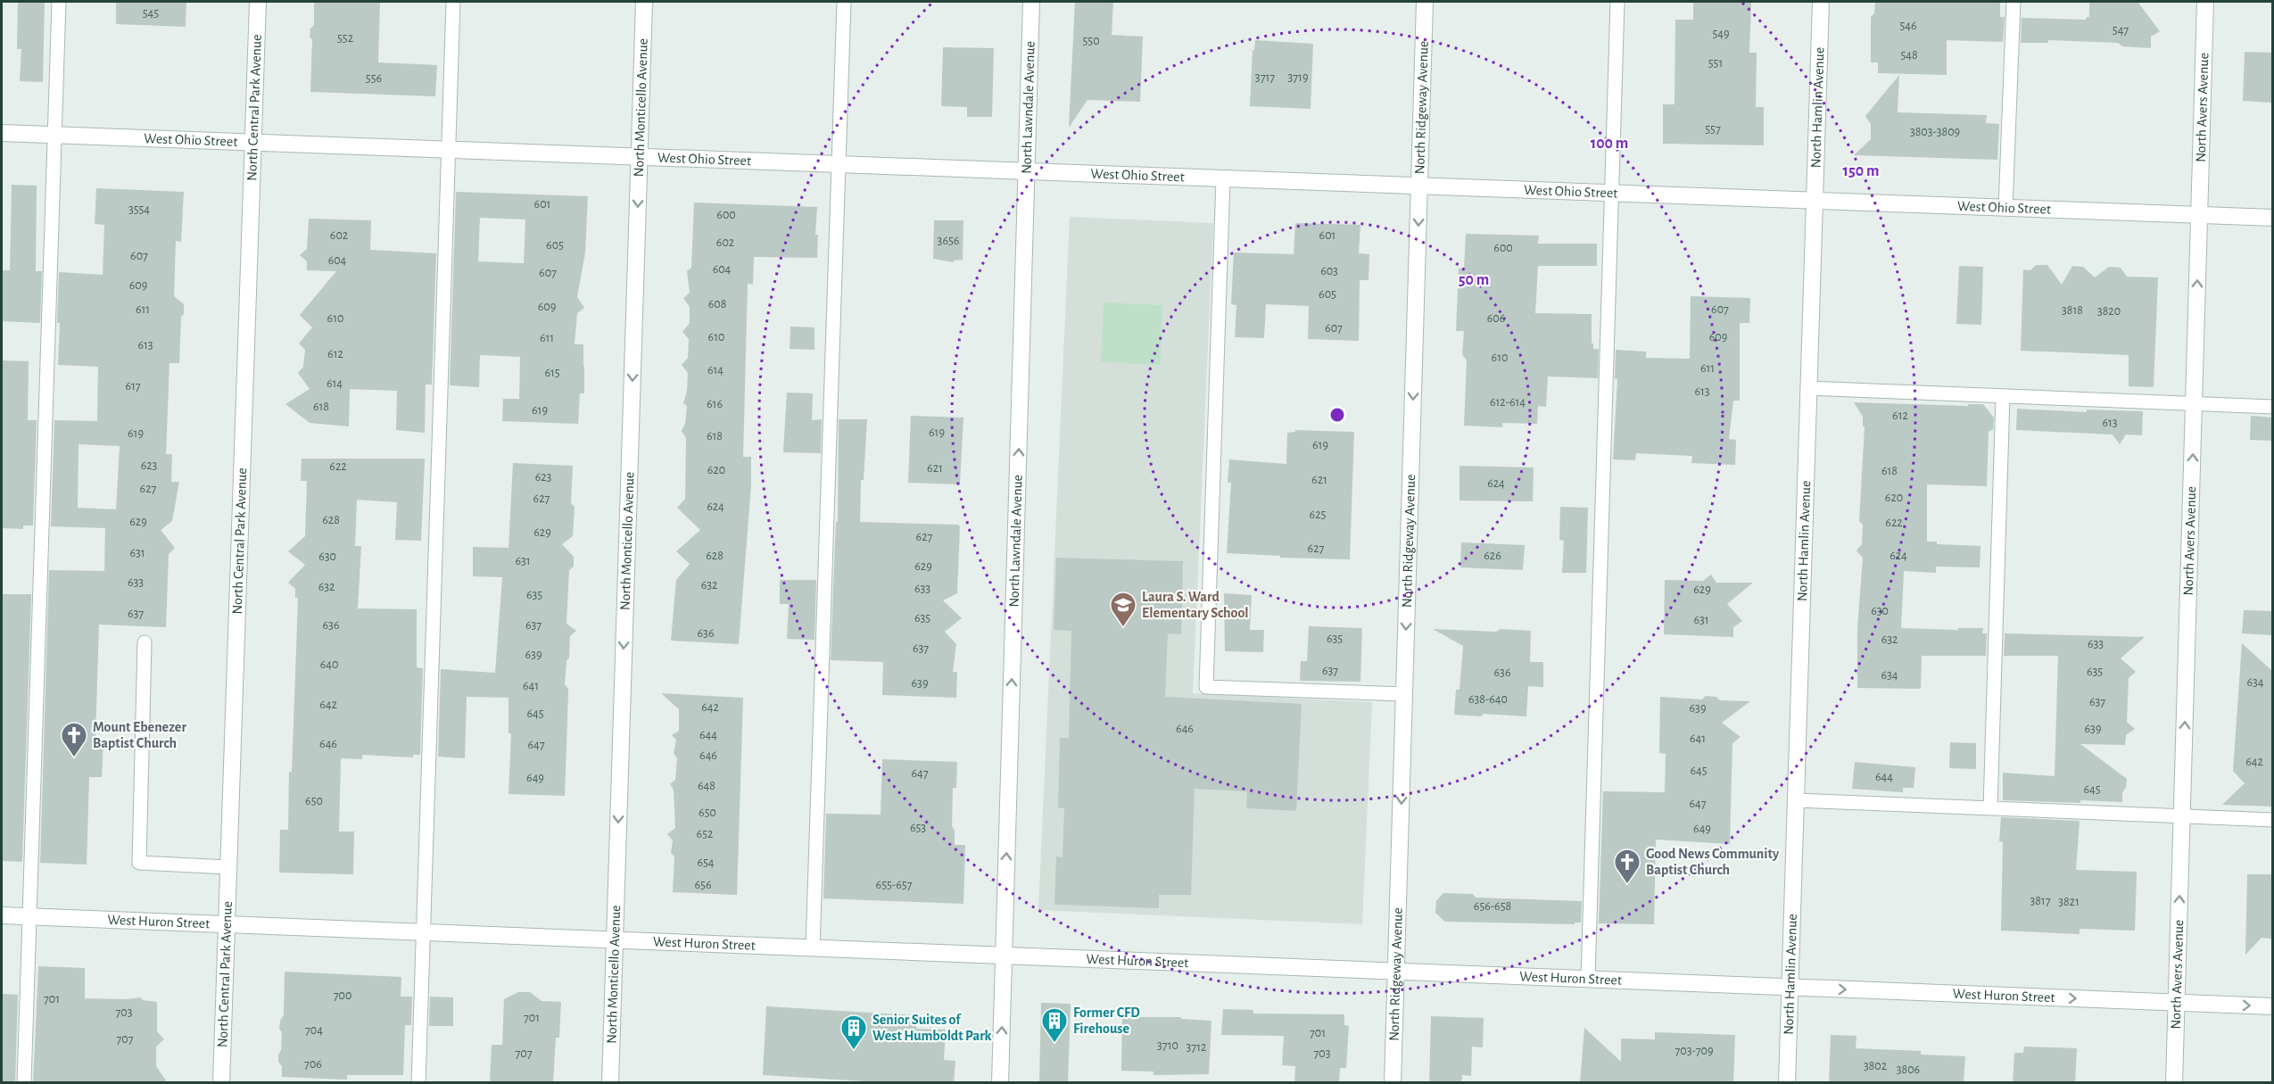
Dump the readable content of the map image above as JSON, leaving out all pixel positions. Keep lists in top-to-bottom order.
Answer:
{
  "streets": {
    "street": [
      "North Central Park Avenue",
      "North Monticello Avenue",
      "North Lawndale Avenue",
      "North Ridgeway Avenue",
      "North Hamlin Avenue",
      "North Avers Avenue",
      "West Ohio Street",
      "West Huron Street"
    ]
  },
  "crossings": [
    ["North Central Park Avenue", "West Ohio Street"],
    ["North Central Park Avenue", "West Huron Street"],
    ["North Monticello Avenue", "West Ohio Street"],
    ["North Monticello Avenue", "West Huron Street"],
    ["North Lawndale Avenue", "West Ohio Street"],
    ["North Lawndale Avenue", "West Huron Street"],
    ["North Ridgeway Avenue", "West Ohio Street"],
    ["North Ridgeway Avenue", "West Huron Street"],
    ["North Hamlin Avenue", "West Ohio Street"],
    ["North Hamlin Avenue", "West Huron Street"],
    ["North Avers Avenue", "West Ohio Street"],
    ["North Avers Avenue", "West Huron Street"]
  ],
  "one_way": [
    "North Monticello Avenue",
    "North Lawndale Avenue",
    "North Ridgeway Avenue",
    "North Avers Avenue"
  ],
  "places": {
    "school or university": ["Laura S. Ward Elementary School"],
    "church": ["Mount Ebenezer Baptist Church", "Good News Community Baptist Church"],
    "building": ["Former CFD Firehouse", "Senior Suites of West Humboldt Park"]
  },
  "house_numbers": [
    "545",
    "546",
    "547",
    "549",
    "552",
    "550",
    "548",
    "551",
    "3717",
    "3719",
    "556",
    "557",
    "3803-3809",
    "601",
    "3554",
    "600",
    "602",
    "601",
    "3656",
    "602",
    "605",
    "600",
    "607",
    "604",
    "604",
    "603",
    "607",
    "609",
    "605",
    "608",
    "609",
    "611",
    "607",
    "3818",
    "3820",
    "610",
    "606",
    "607",
    "610",
    "609",
    "611",
    "613",
    "612",
    "610",
    "611",
    "614",
    "615",
    "614",
    "617",
    "613",
    "612-614",
    "616",
    "618",
    "619",
    "612",
    "613",
    "619",
    "619",
    "618",
    "619",
    "623",
    "622",
    "621",
    "620",
    "618",
    "623",
    "621",
    "624",
    "627",
    "620",
    "627",
    "624",
    "625",
    "628",
    "629",
    "622",
    "629",
    "627",
    "627",
    "631",
    "628",
    "626",
    "624",
    "630",
    "631",
    "629",
    "633",
    "632",
    "632",
    "633",
    "629",
    "635",
    "630",
    "637",
    "635",
    "631",
    "636",
    "637",
    "636",
    "635",
    "632",
    "633",
    "637",
    "639",
    "640",
    "637",
    "635",
    "636",
    "634",
    "634",
    "639",
    "641",
    "638-640",
    "637",
    "642",
    "642",
    "639",
    "645",
    "646",
    "639",
    "644",
    "641",
    "646",
    "647",
    "646",
    "642",
    "645",
    "647",
    "644",
    "649",
    "648",
    "645",
    "650",
    "647",
    "650",
    "653",
    "649",
    "652",
    "654",
    "656",
    "655-657",
    "3817",
    "3821",
    "656-658",
    "700",
    "701",
    "703",
    "701",
    "704",
    "701",
    "707",
    "3710",
    "3712",
    "703-709",
    "707",
    "703",
    "706",
    "3802",
    "3806"
  ],
  "rings": ["100 m", "150 m", "50 m"]
}
